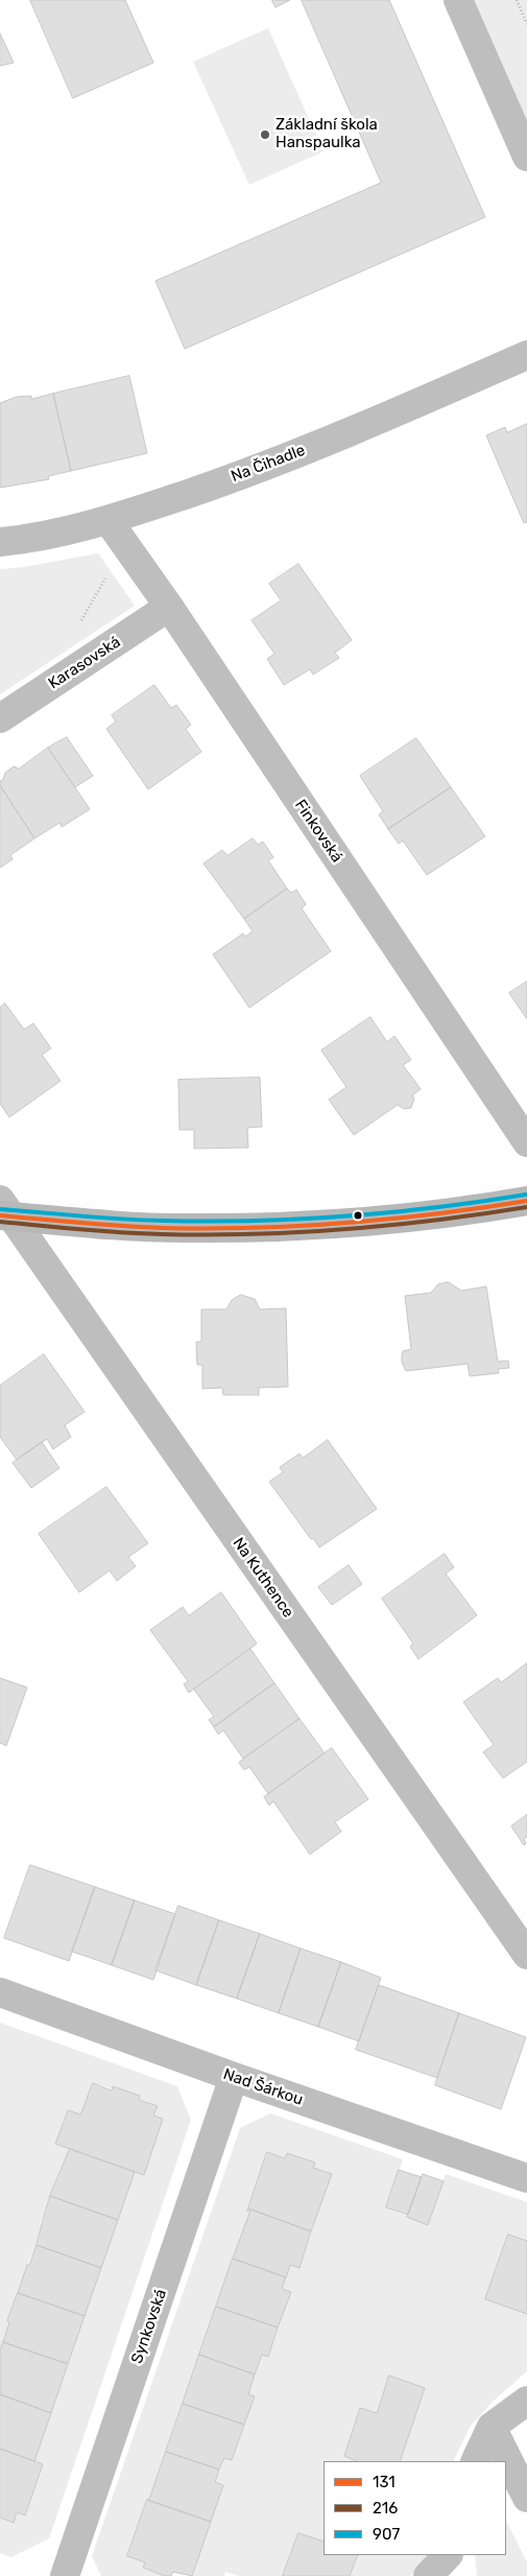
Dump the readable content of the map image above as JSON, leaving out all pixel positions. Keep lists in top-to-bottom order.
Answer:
{
  "streets": {
    "street": [
      "Na Čihadle",
      "Karasovská",
      "Finkovská",
      "Na Kuthence",
      "Nad Šárkou",
      "Synkovská"
    ]
  },
  "crossings": [
    ["Na Čihadle", "Finkovská"],
    ["Karasovská", "Finkovská"],
    ["Nad Šárkou", "Synkovská"]
  ],
  "places": ["Základní škola Hanspaulka"],
  "lines": ["transit line 907", "transit line 131", "transit line 216"],
  "legend": ["131", "216", "907"]
}
